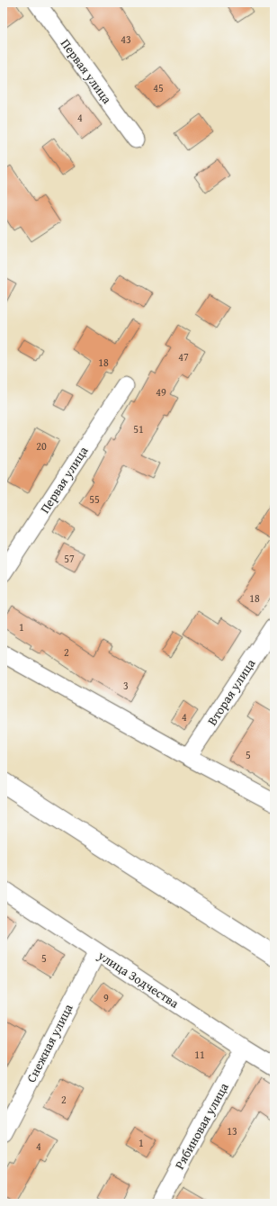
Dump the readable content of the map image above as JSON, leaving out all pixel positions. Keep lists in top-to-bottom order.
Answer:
{
  "streets": {
    "street": [
      "Первая улица",
      "Вторая улица",
      "улица Зодчества",
      "Снежная улица",
      "Рябиновая улица"
    ]
  },
  "crossings": [
    ["улица Зодчества", "Снежная улица"],
    ["улица Зодчества", "Рябиновая улица"]
  ],
  "house_numbers": [
    "43",
    "45",
    "4",
    "47",
    "18",
    "49",
    "51",
    "20",
    "55",
    "57",
    "18",
    "1",
    "2",
    "3",
    "4",
    "5",
    "5",
    "9",
    "11",
    "2",
    "13",
    "1",
    "4"
  ]
}
